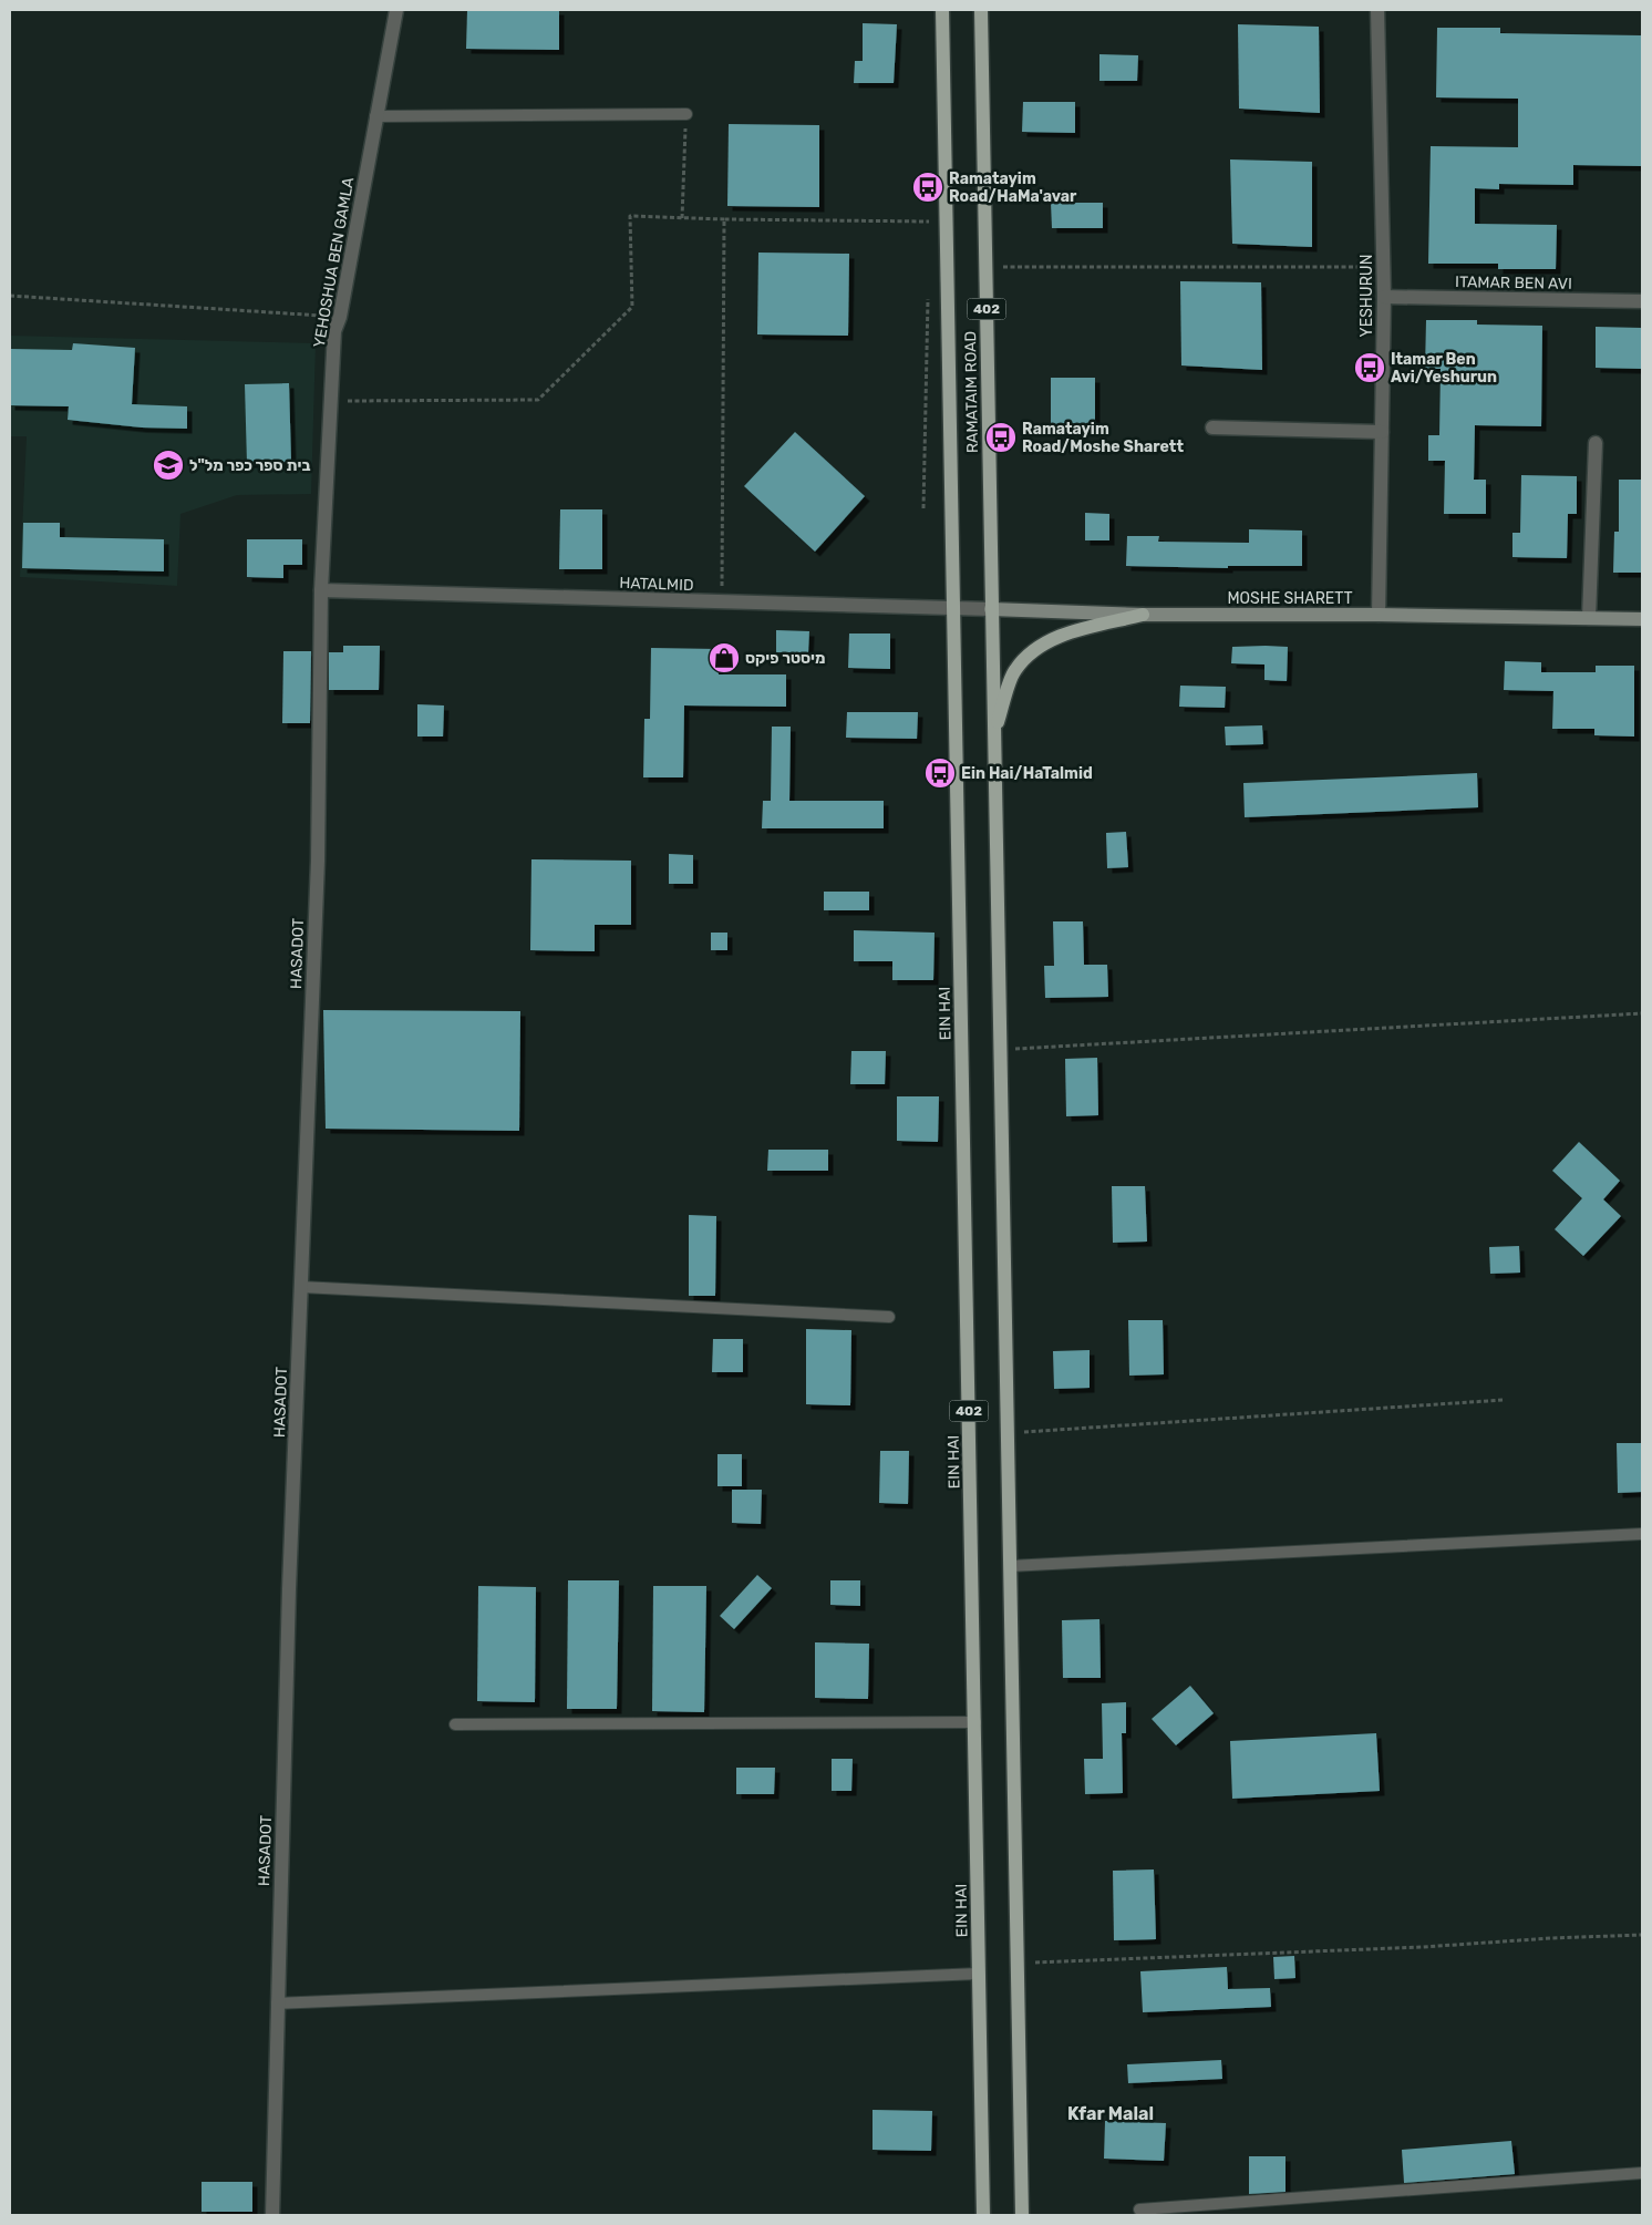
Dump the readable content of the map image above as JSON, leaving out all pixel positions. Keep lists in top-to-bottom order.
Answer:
{
  "streets": {
    "main road": ["402", "RAMATAIM ROAD", "EIN HAI"],
    "street": [
      "YEHOSHUA BEN GAMLA",
      "ITAMAR BEN AVI",
      "YESHURUN",
      "HATALMID",
      "MOSHE SHARETT",
      "HASADOT"
    ]
  },
  "crossings": [
    ["YEHOSHUA BEN GAMLA", "HATALMID"],
    ["YEHOSHUA BEN GAMLA", "HASADOT"],
    ["ITAMAR BEN AVI", "YESHURUN"],
    ["YESHURUN", "MOSHE SHARETT"],
    ["402", "RAMATAIM ROAD"],
    ["402", "HATALMID"],
    ["402", "MOSHE SHARETT"],
    ["RAMATAIM ROAD", "HATALMID"],
    ["RAMATAIM ROAD", "MOSHE SHARETT"],
    ["RAMATAIM ROAD", "EIN HAI"],
    ["HATALMID", "MOSHE SHARETT"],
    ["HATALMID", "HASADOT"],
    ["HATALMID", "EIN HAI"]
  ],
  "districts": ["Kfar Malal"],
  "places": {
    "bus stop": [
      "Ramatayim Road/HaMa'avar",
      "Itamar Ben Avi/Yeshurun",
      "Ramatayim Road/Moshe Sharett",
      "Ein Hai/HaTalmid"
    ],
    "school or university": ["בית ספר כפר מל\"ל"],
    "shop": ["מיסטר פיקס"]
  }
}
